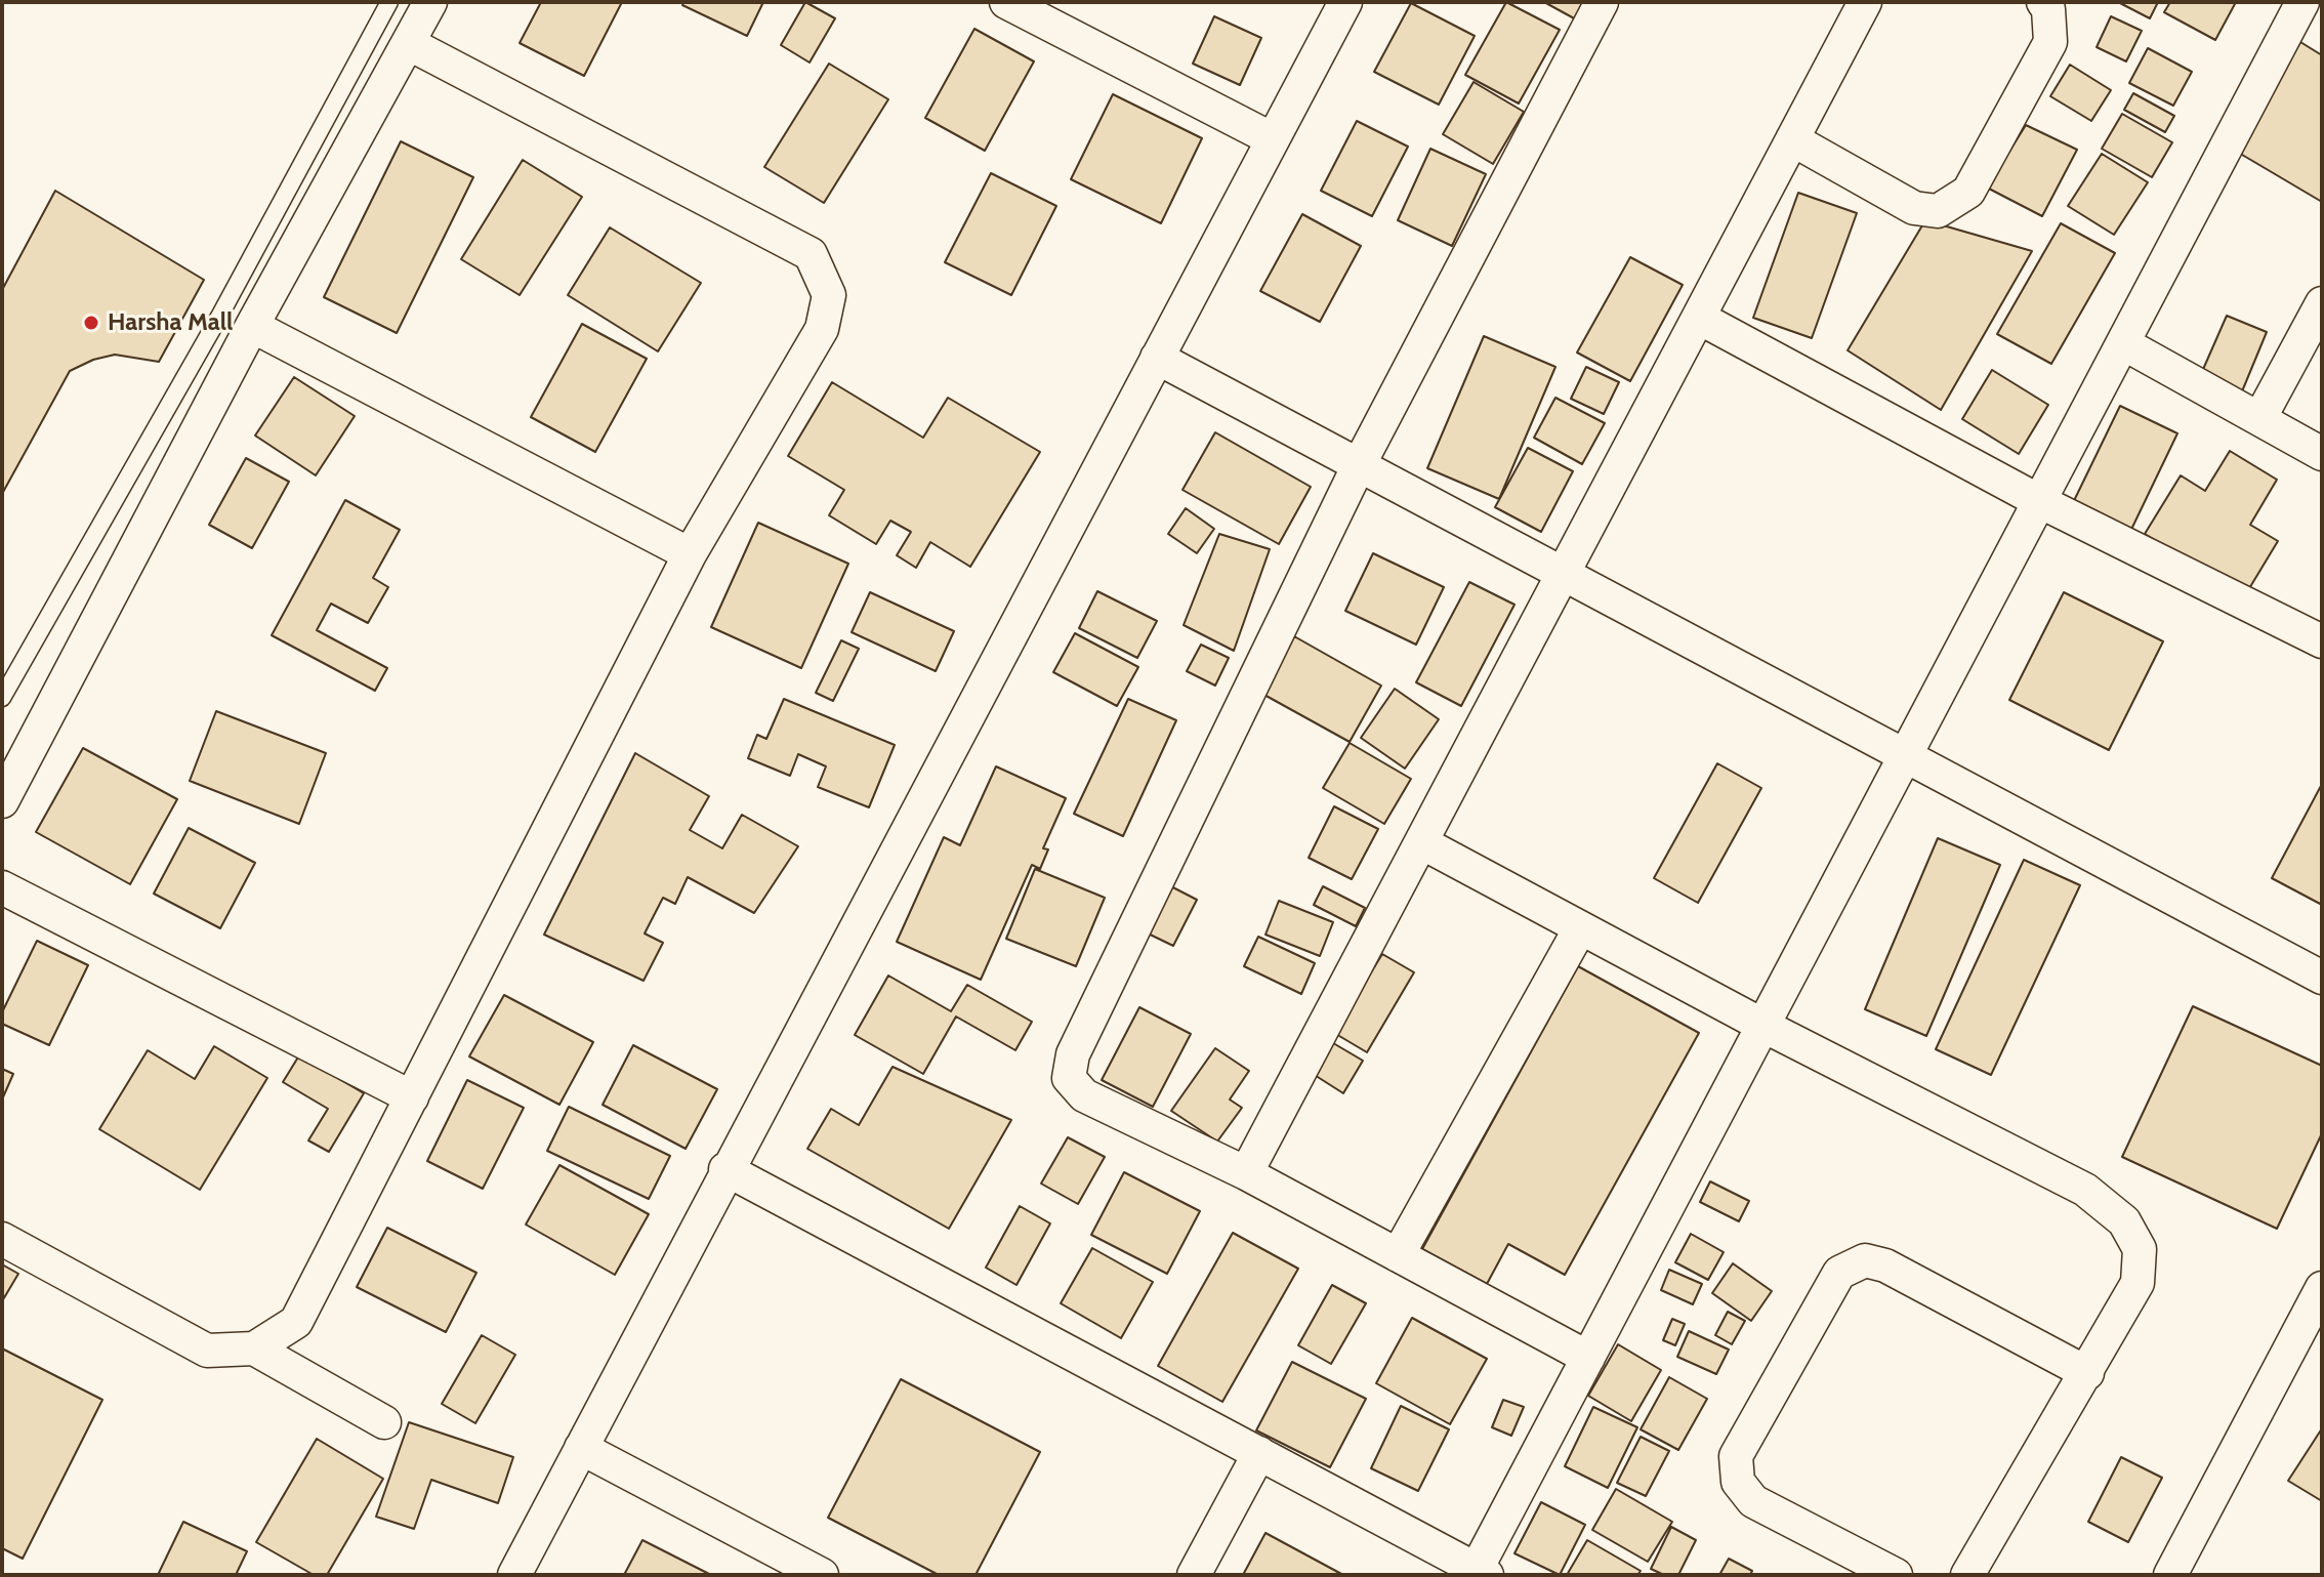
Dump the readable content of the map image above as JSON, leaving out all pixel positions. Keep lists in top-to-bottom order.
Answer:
{
  "places": ["Harsha Mall"]
}
